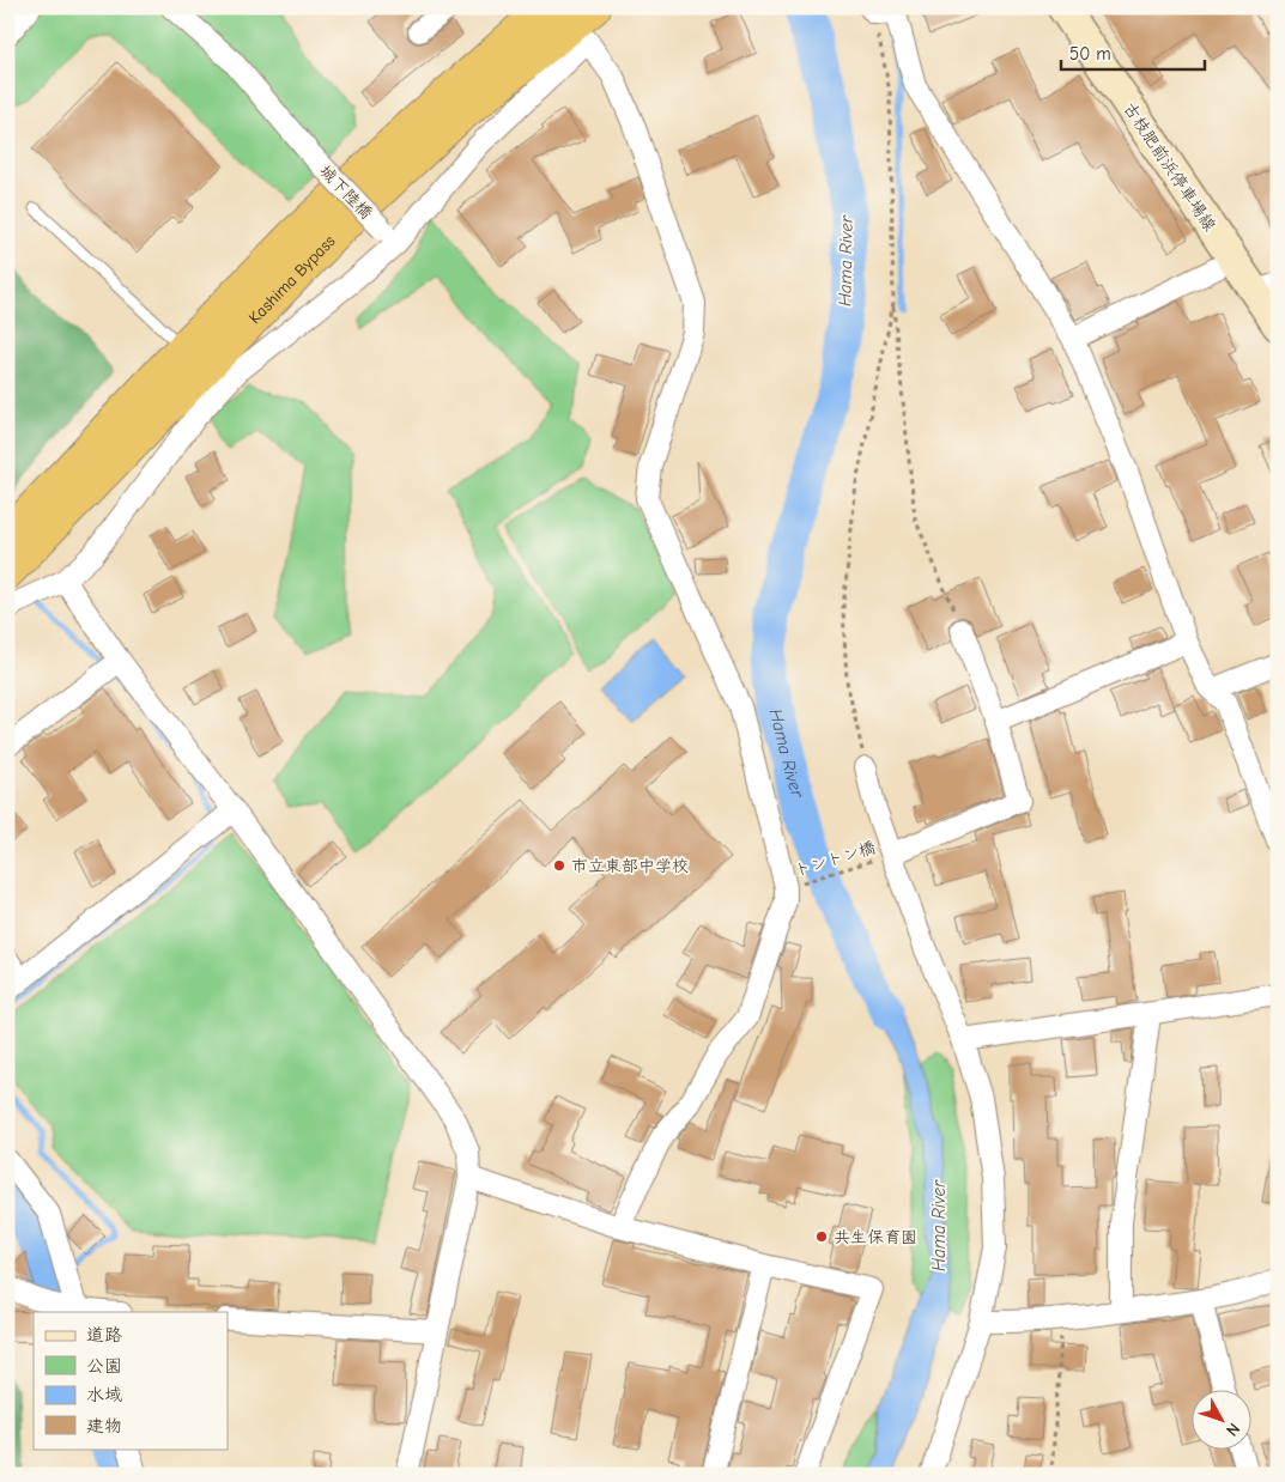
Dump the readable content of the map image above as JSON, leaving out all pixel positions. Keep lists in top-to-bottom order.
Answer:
{
  "streets": {
    "highway": ["Kashima Bypass"],
    "main road": ["古枝肥前浜停車場線"],
    "street": ["城下陸橋"],
    "path": ["トントン橋"]
  },
  "water": ["Hama River"],
  "places": ["市立東部中学校", "共生保育園"],
  "legend": [
    "道路",
    "公園",
    "水域",
    "建物"
  ],
  "scale_bar": "50 m",
  "north": "bottom right"
}
